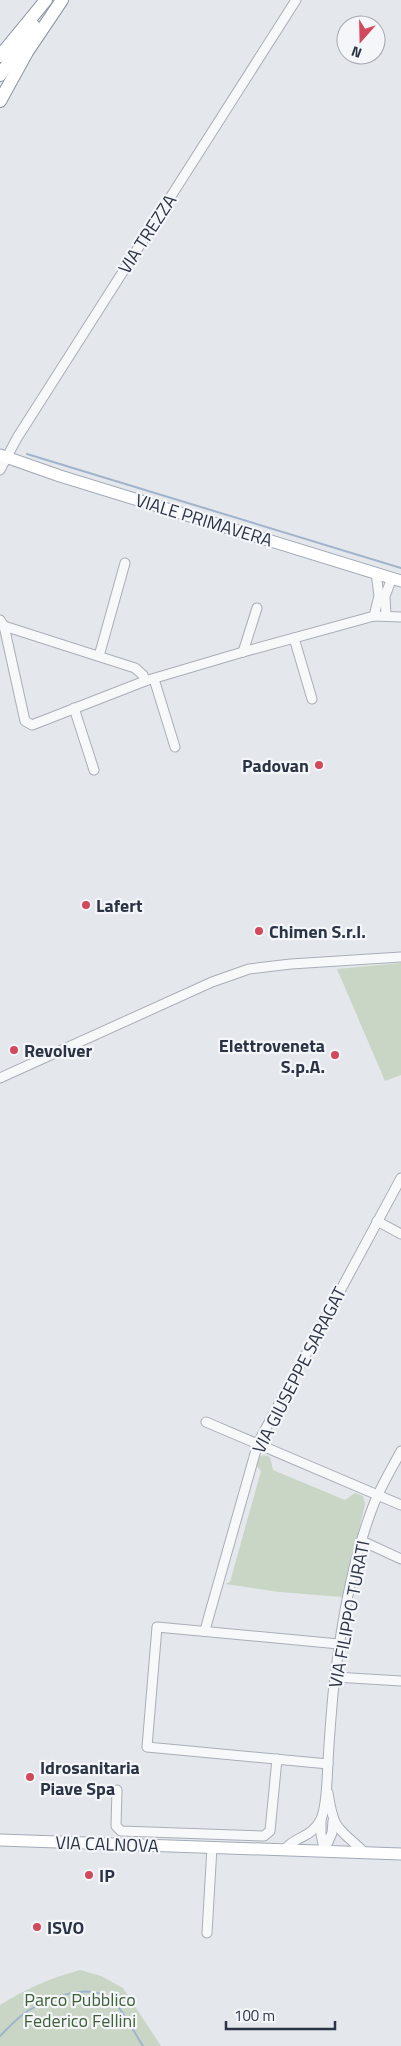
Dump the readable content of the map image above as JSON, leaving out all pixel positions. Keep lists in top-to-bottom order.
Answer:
{
  "streets": {
    "main road": ["VIALE PRIMAVERA", "VIA CALNOVA"],
    "street": ["VIA TREZZA", "VIA GIUSEPPE SARAGAT", "VIA FILIPPO TURATI"]
  },
  "crossings": [
    ["VIA TREZZA", "VIALE PRIMAVERA"],
    ["VIA FILIPPO TURATI", "VIA CALNOVA"]
  ],
  "parks": ["Parco Pubblico Federico Fellini"],
  "places": [
    "Padovan",
    "Lafert",
    "Chimen S.r.l.",
    "Revolver",
    "Elettroveneta S.p.A.",
    "Idrosanitaria Piave Spa",
    "IP",
    "ISVO"
  ],
  "scale_bar": "100 m",
  "north": "bottom"
}
